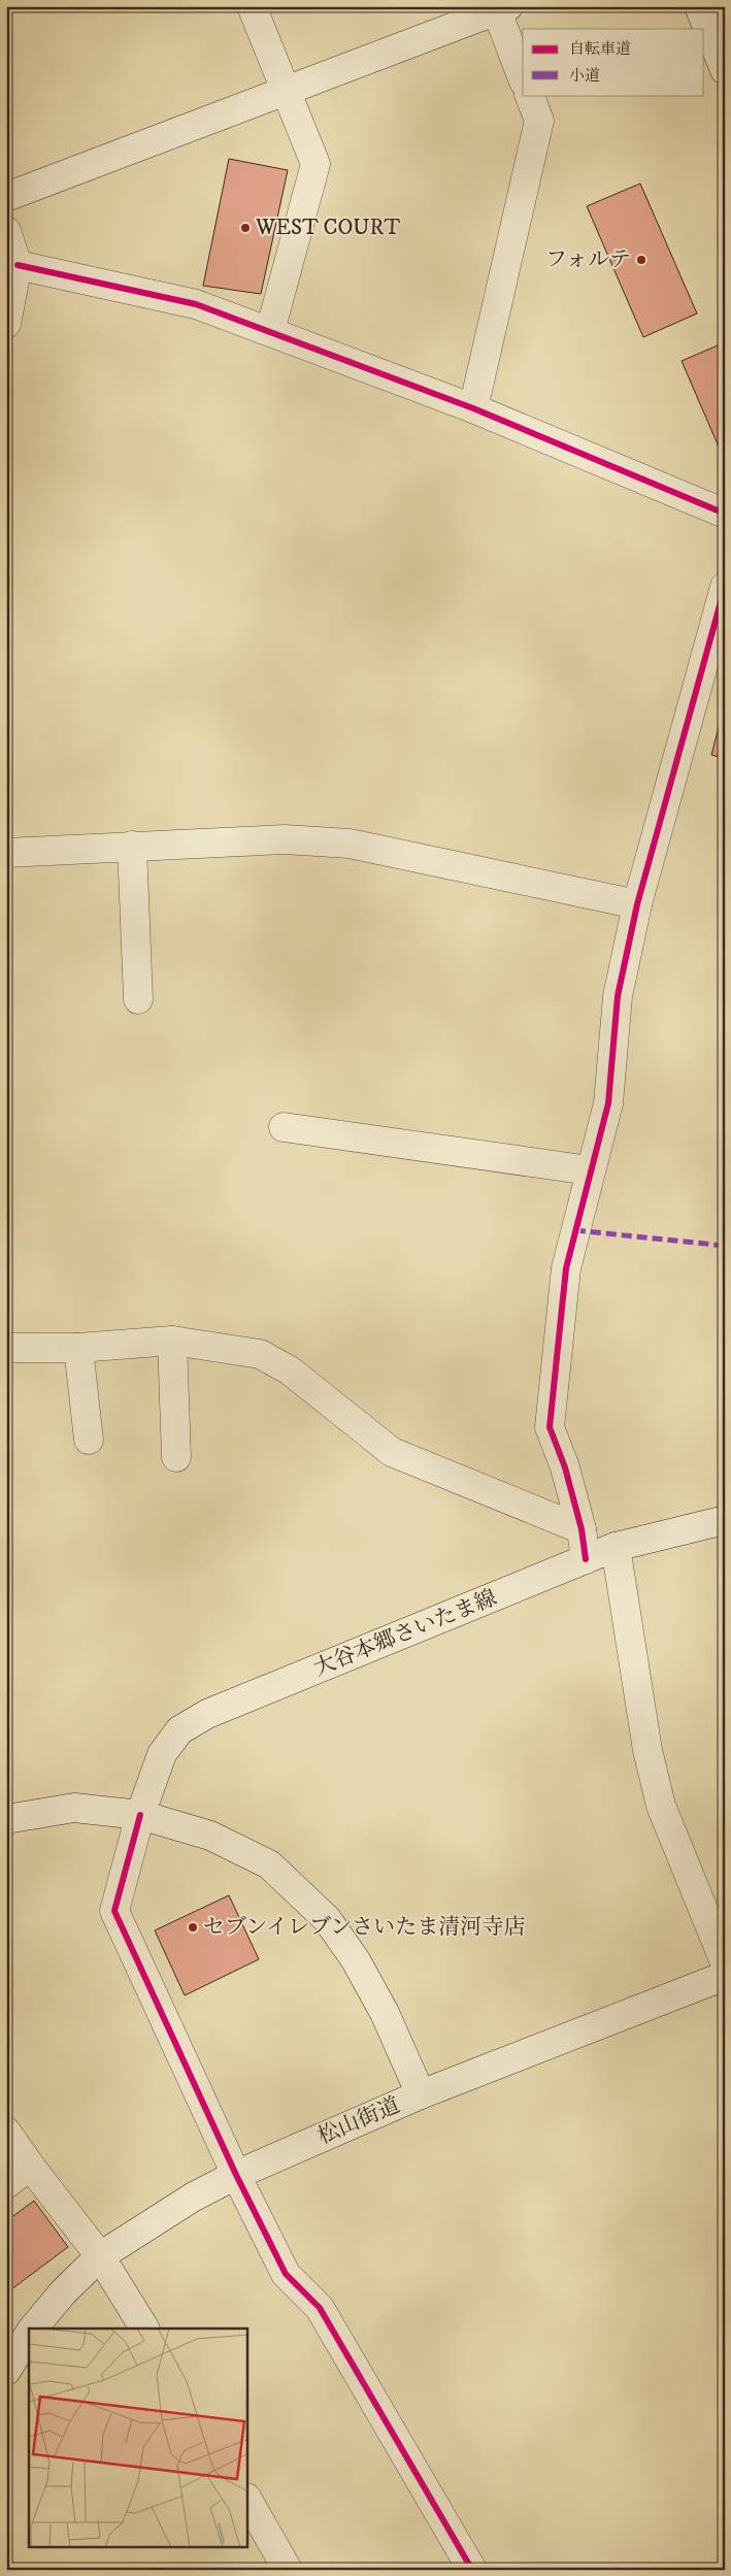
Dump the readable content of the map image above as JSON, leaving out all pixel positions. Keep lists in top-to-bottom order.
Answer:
{
  "streets": {
    "street": ["大谷本郷さいたま線", "松山街道"]
  },
  "crossings": [
    ["大谷本郷さいたま線", "松山街道"]
  ],
  "places": ["WEST COURT", "フォルテ", "セブンイレブンさいたま清河寺店"],
  "legend": ["自転車道", "小道"]
}
